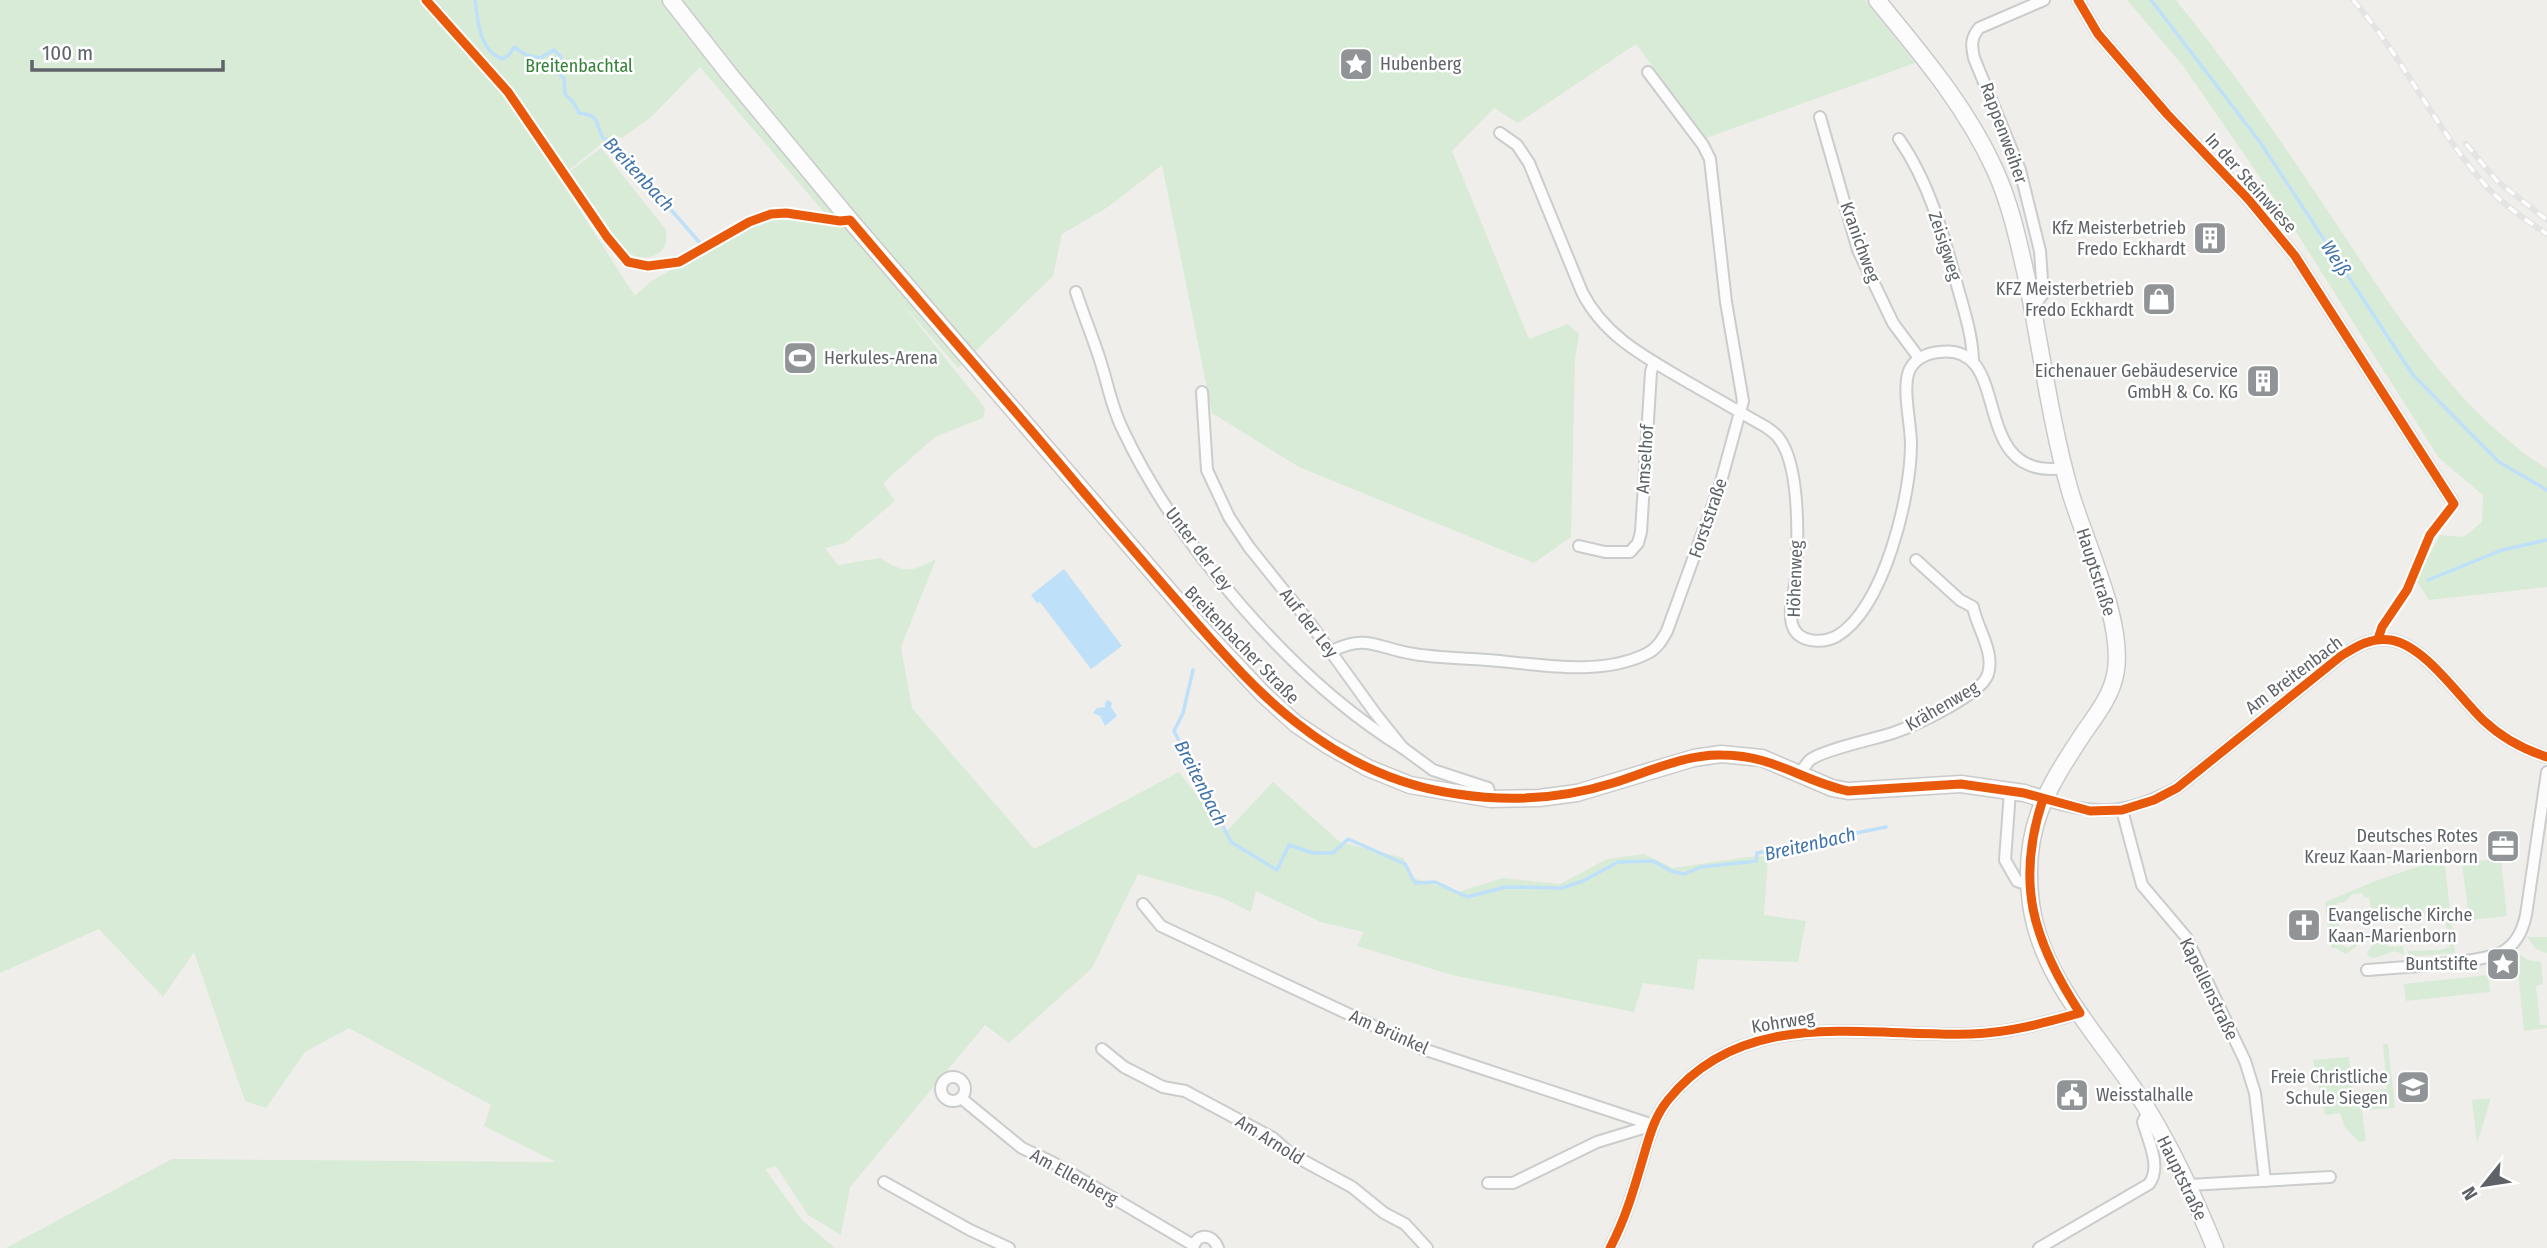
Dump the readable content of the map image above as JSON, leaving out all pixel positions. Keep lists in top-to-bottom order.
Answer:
{
  "streets": {
    "street": [
      "Rappenweiher",
      "In der Steinwiese",
      "Kranichweg",
      "Zeisigweg",
      "Amselhof",
      "Forststraße",
      "Unter der Ley",
      "Hauptstraße",
      "Höhenweg",
      "Auf der Ley",
      "Breitenbacher Straße",
      "Am Breitenbach",
      "Krähenweg",
      "Kapellenstraße",
      "Kohrweg",
      "Am Brünkel",
      "Am Arnold",
      "Am Ellenberg"
    ]
  },
  "crossings": [
    ["Rappenweiher", "Hauptstraße"],
    ["Kranichweg", "Höhenweg"],
    ["Amselhof", "Höhenweg"],
    ["Forststraße", "Höhenweg"],
    ["Forststraße", "Auf der Ley"],
    ["Unter der Ley", "Auf der Ley"],
    ["Hauptstraße", "Breitenbacher Straße"],
    ["Hauptstraße", "Am Breitenbach"],
    ["Hauptstraße", "Kohrweg"],
    ["Auf der Ley", "Breitenbacher Straße"],
    ["Breitenbacher Straße", "Am Breitenbach"],
    ["Breitenbacher Straße", "Krähenweg"],
    ["Am Breitenbach", "Kapellenstraße"],
    ["Kohrweg", "Am Brünkel"]
  ],
  "water": ["Breitenbach", "Weiß"],
  "parks": ["Breitenbachtal"],
  "places": {
    "place": ["Hubenberg", "Buntstifte"],
    "building": ["Kfz Meisterbetrieb Fredo Eckhardt", "Eichenauer Gebäudeservice GmbH & Co. KG"],
    "shop": ["KFZ Meisterbetrieb Fredo Eckhardt"],
    "sports": ["Herkules-Arena"],
    "office": ["Deutsches Rotes Kreuz Kaan-Marienborn"],
    "church": ["Evangelische Kirche Kaan-Marienborn"],
    "school or university": ["Freie Christliche Schule Siegen"],
    "public building": ["Weisstalhalle"]
  },
  "scale_bar": "100 m",
  "north": "bottom left"
}
